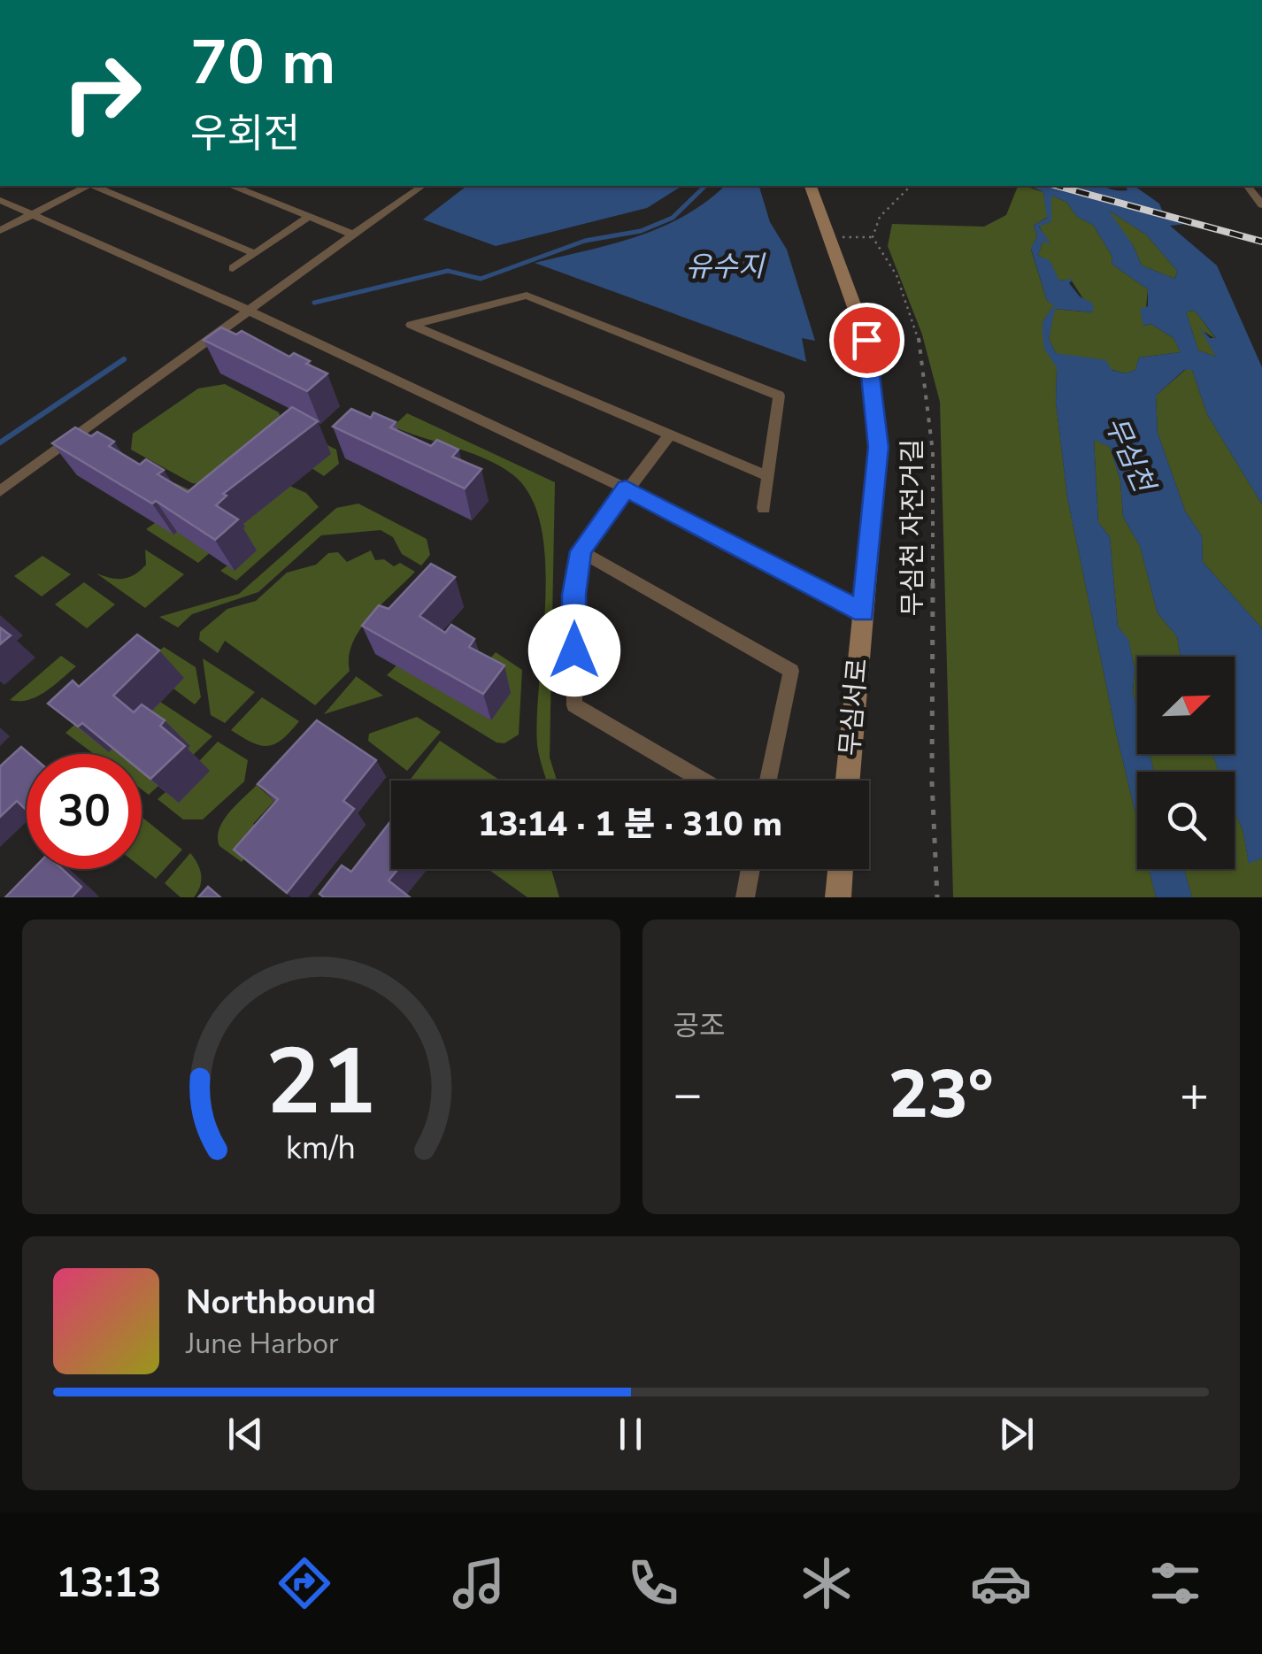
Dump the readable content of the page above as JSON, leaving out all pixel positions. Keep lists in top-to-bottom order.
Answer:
{
  "streets": {
    "street": ["무심서로"],
    "path": ["무심천 자전거길"]
  },
  "water": ["유수지", "무심천"],
  "north": "top right",
  "page": {
    "turn": ["70 m", "우회전"],
    "limit": "30",
    "trip": "13:14 · 1 분 · 310 m",
    "tile": "공조",
    "heat": ["−", "23°", "+"],
    "song": ["Northbound", "June Harbor"],
    "tabs": "13:13",
    "gauge": ["21", "km/h"]
  }
}
